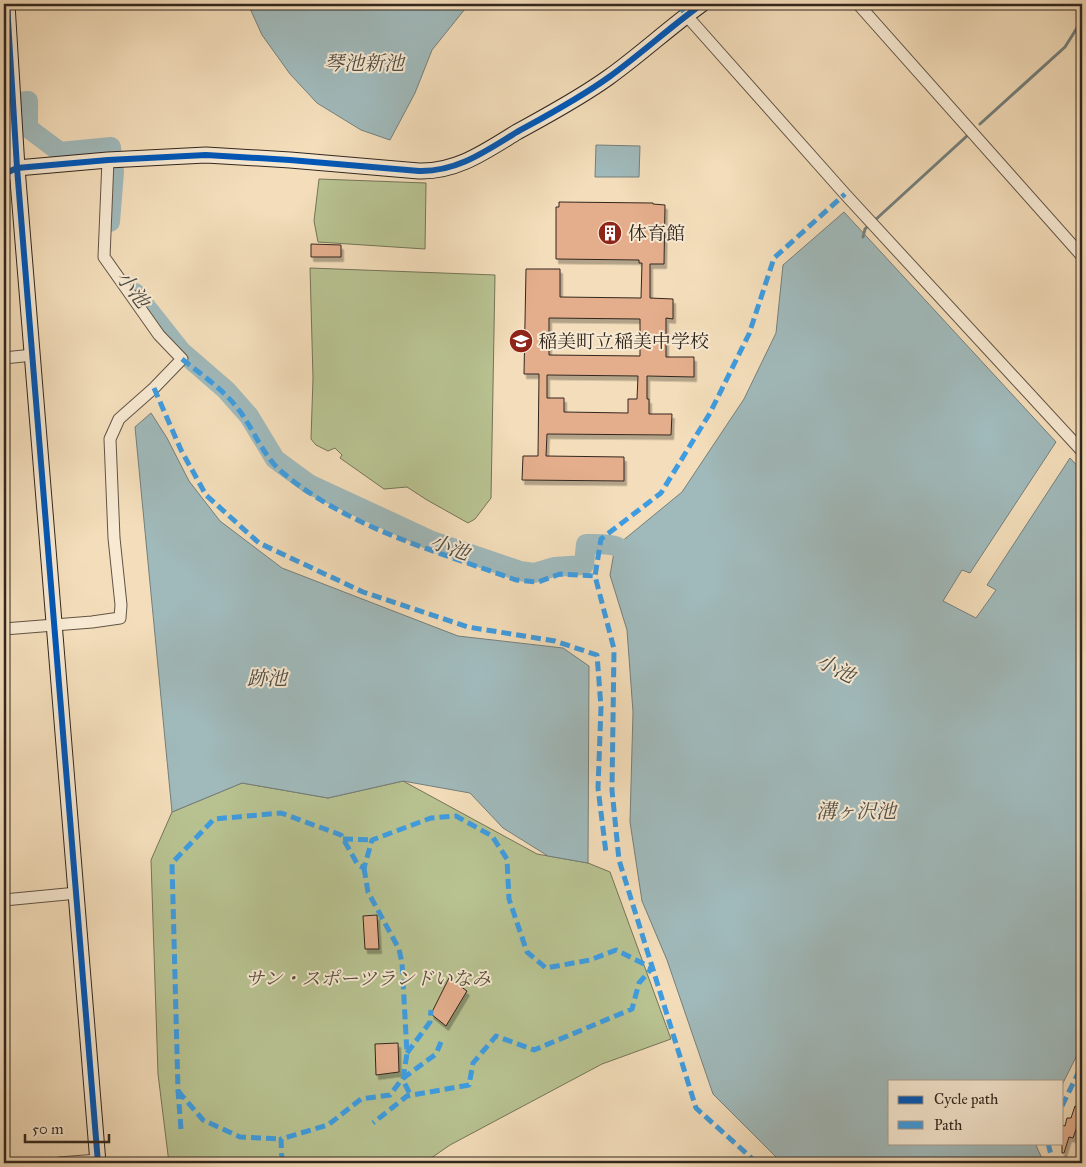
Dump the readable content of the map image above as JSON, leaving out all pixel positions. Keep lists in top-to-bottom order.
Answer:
{
  "water": [
    "琴池新池",
    "小池",
    "跡池",
    "溝ヶ沢池"
  ],
  "parks": ["サン・スポーツランドいなみ"],
  "places": {
    "building": ["体育館"],
    "school or university": ["稲美町立稲美中学校"]
  },
  "legend": ["Cycle path", "Path"],
  "scale_bar": "50 m"
}
